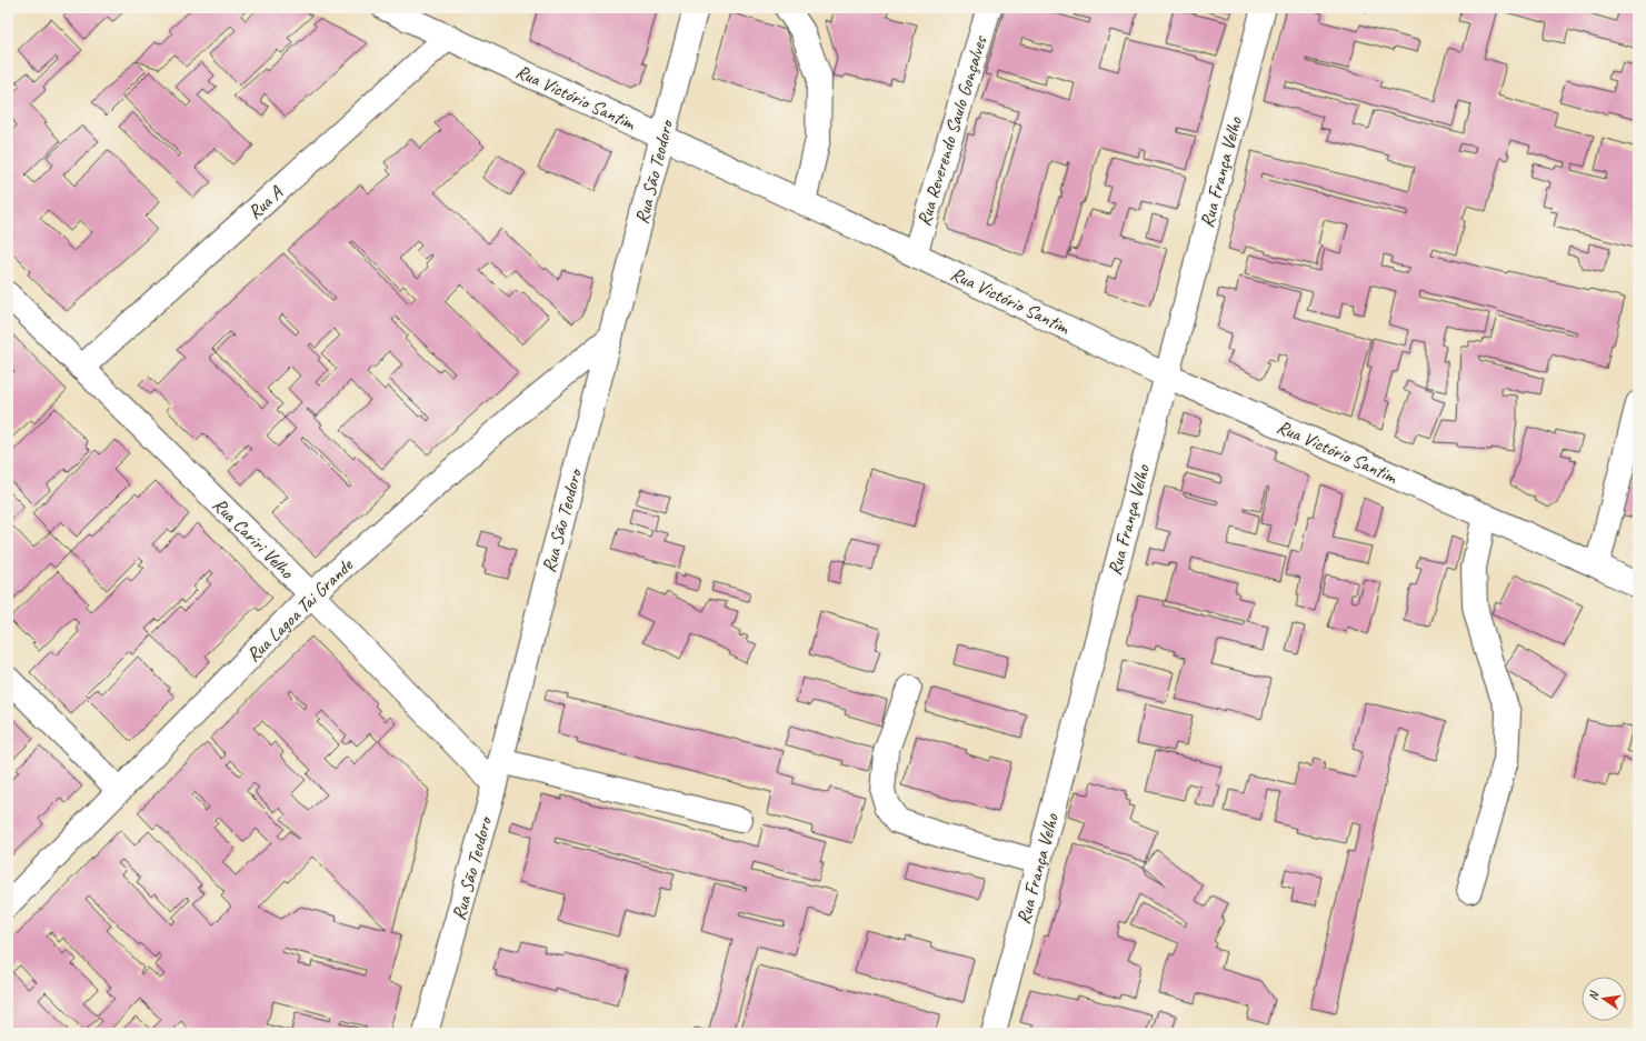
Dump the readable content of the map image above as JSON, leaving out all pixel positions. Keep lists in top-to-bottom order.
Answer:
{
  "streets": {
    "street": [
      "Rua Victório Santim",
      "Rua Reverendo Saulo Gonçalves",
      "Rua São Teodoro",
      "Rua França Velho",
      "Rua A",
      "Rua Cariri Velho",
      "Rua Lagoa Tai Grande"
    ]
  },
  "crossings": [
    ["Rua Victório Santim", "Rua Reverendo Saulo Gonçalves"],
    ["Rua Victório Santim", "Rua São Teodoro"],
    ["Rua Victório Santim", "Rua França Velho"],
    ["Rua Victório Santim", "Rua A"],
    ["Rua São Teodoro", "Rua Cariri Velho"],
    ["Rua São Teodoro", "Rua Lagoa Tai Grande"],
    ["Rua A", "Rua Cariri Velho"],
    ["Rua Cariri Velho", "Rua Lagoa Tai Grande"]
  ],
  "north": "left"
}
